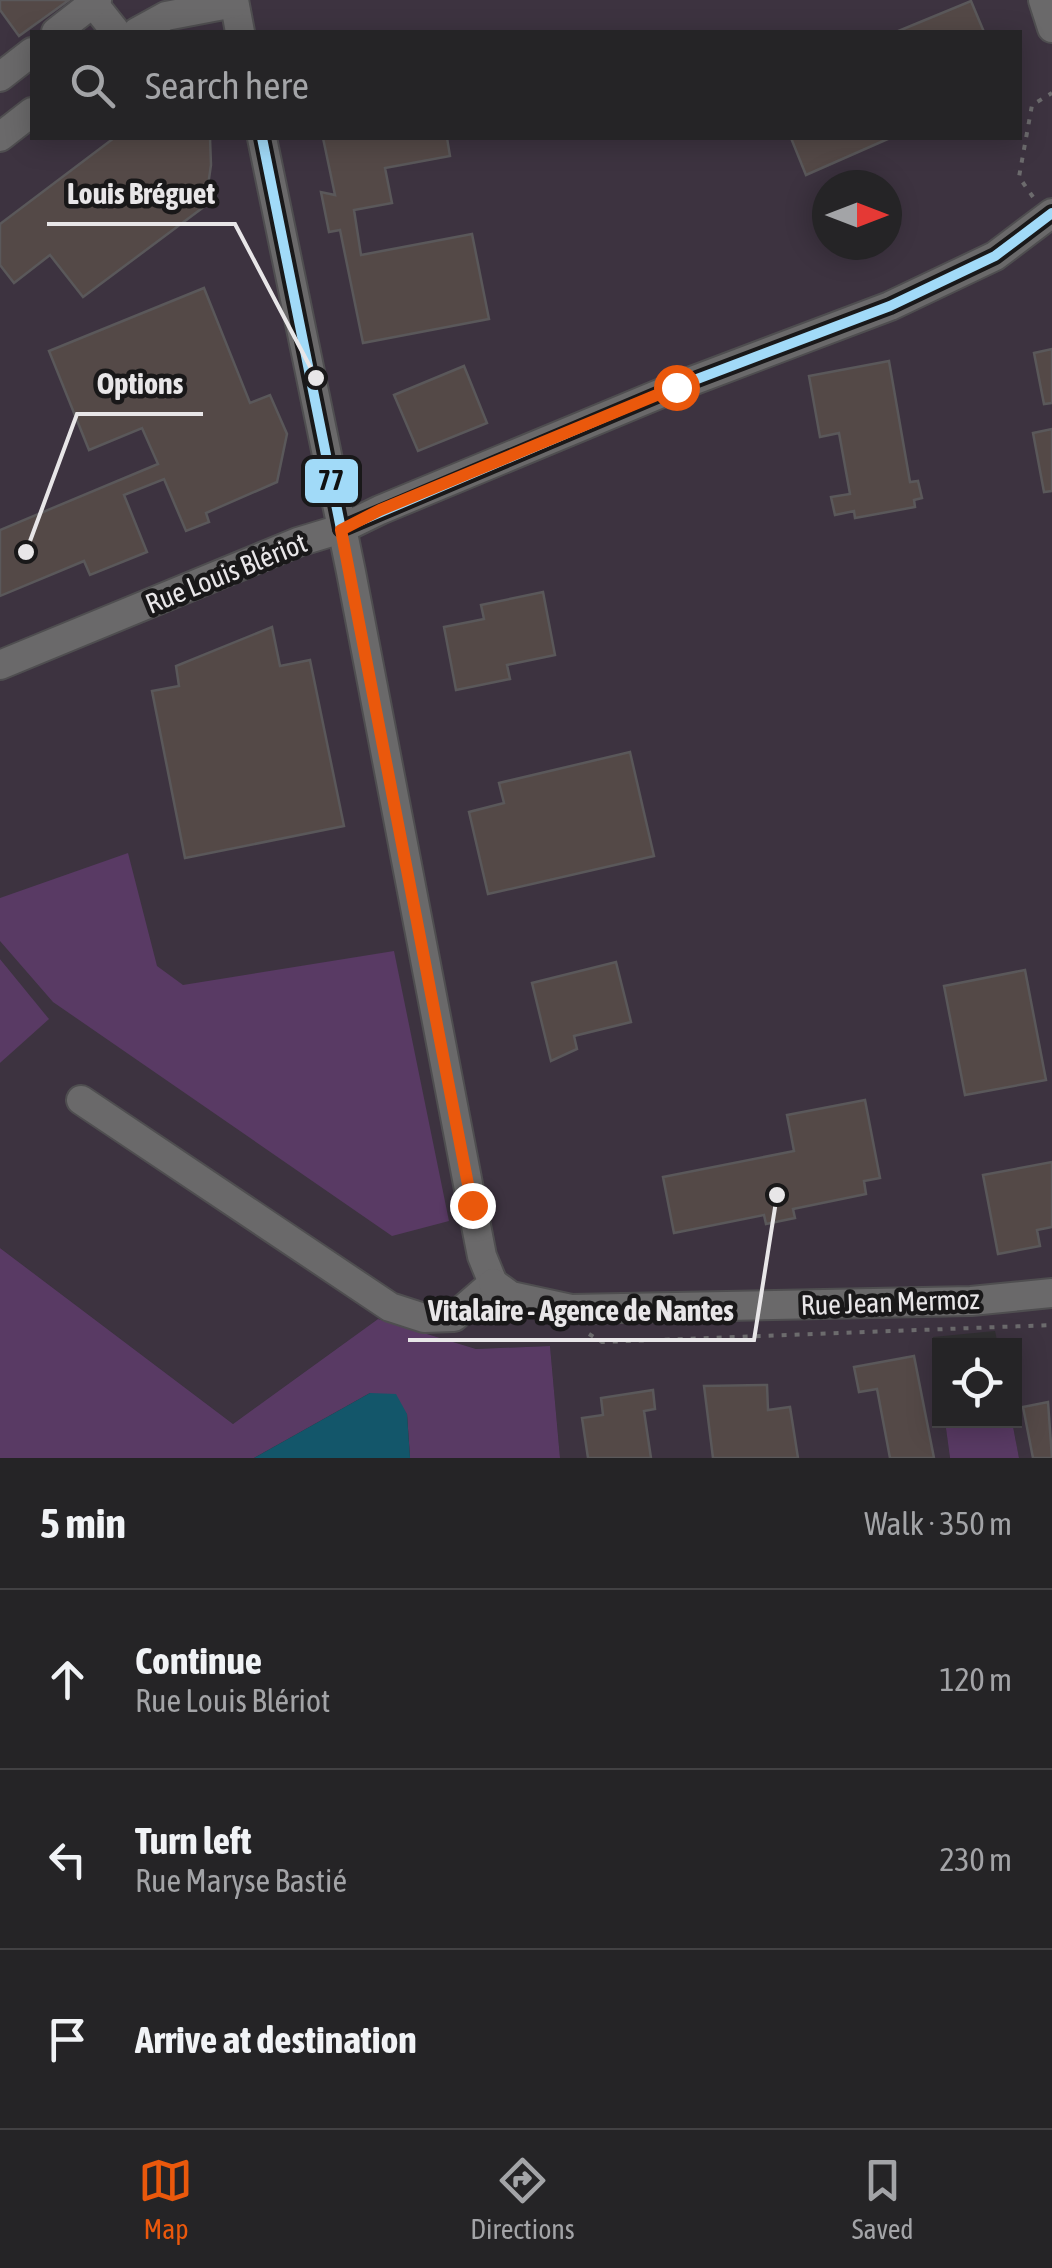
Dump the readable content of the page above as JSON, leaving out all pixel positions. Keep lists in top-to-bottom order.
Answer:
{
  "streets": {
    "street": ["Rue Louis Blériot", "Rue Jean Mermoz"]
  },
  "places": ["Louis Bréguet", "Options", "Vitalaire - Agence de Nantes"],
  "lines": ["transit line 77"],
  "north": "right",
  "page": {
    "search": "Search here",
    "heading": ["5 min", "Walk · 350 m"],
    "list": [
      ["Continue", "Rue Louis Blériot", "120 m"],
      ["Turn left", "Rue Maryse Bastié", "230 m"],
      "Arrive at destination"
    ],
    "nav": ["Map", "Directions", "Saved"]
  }
}
